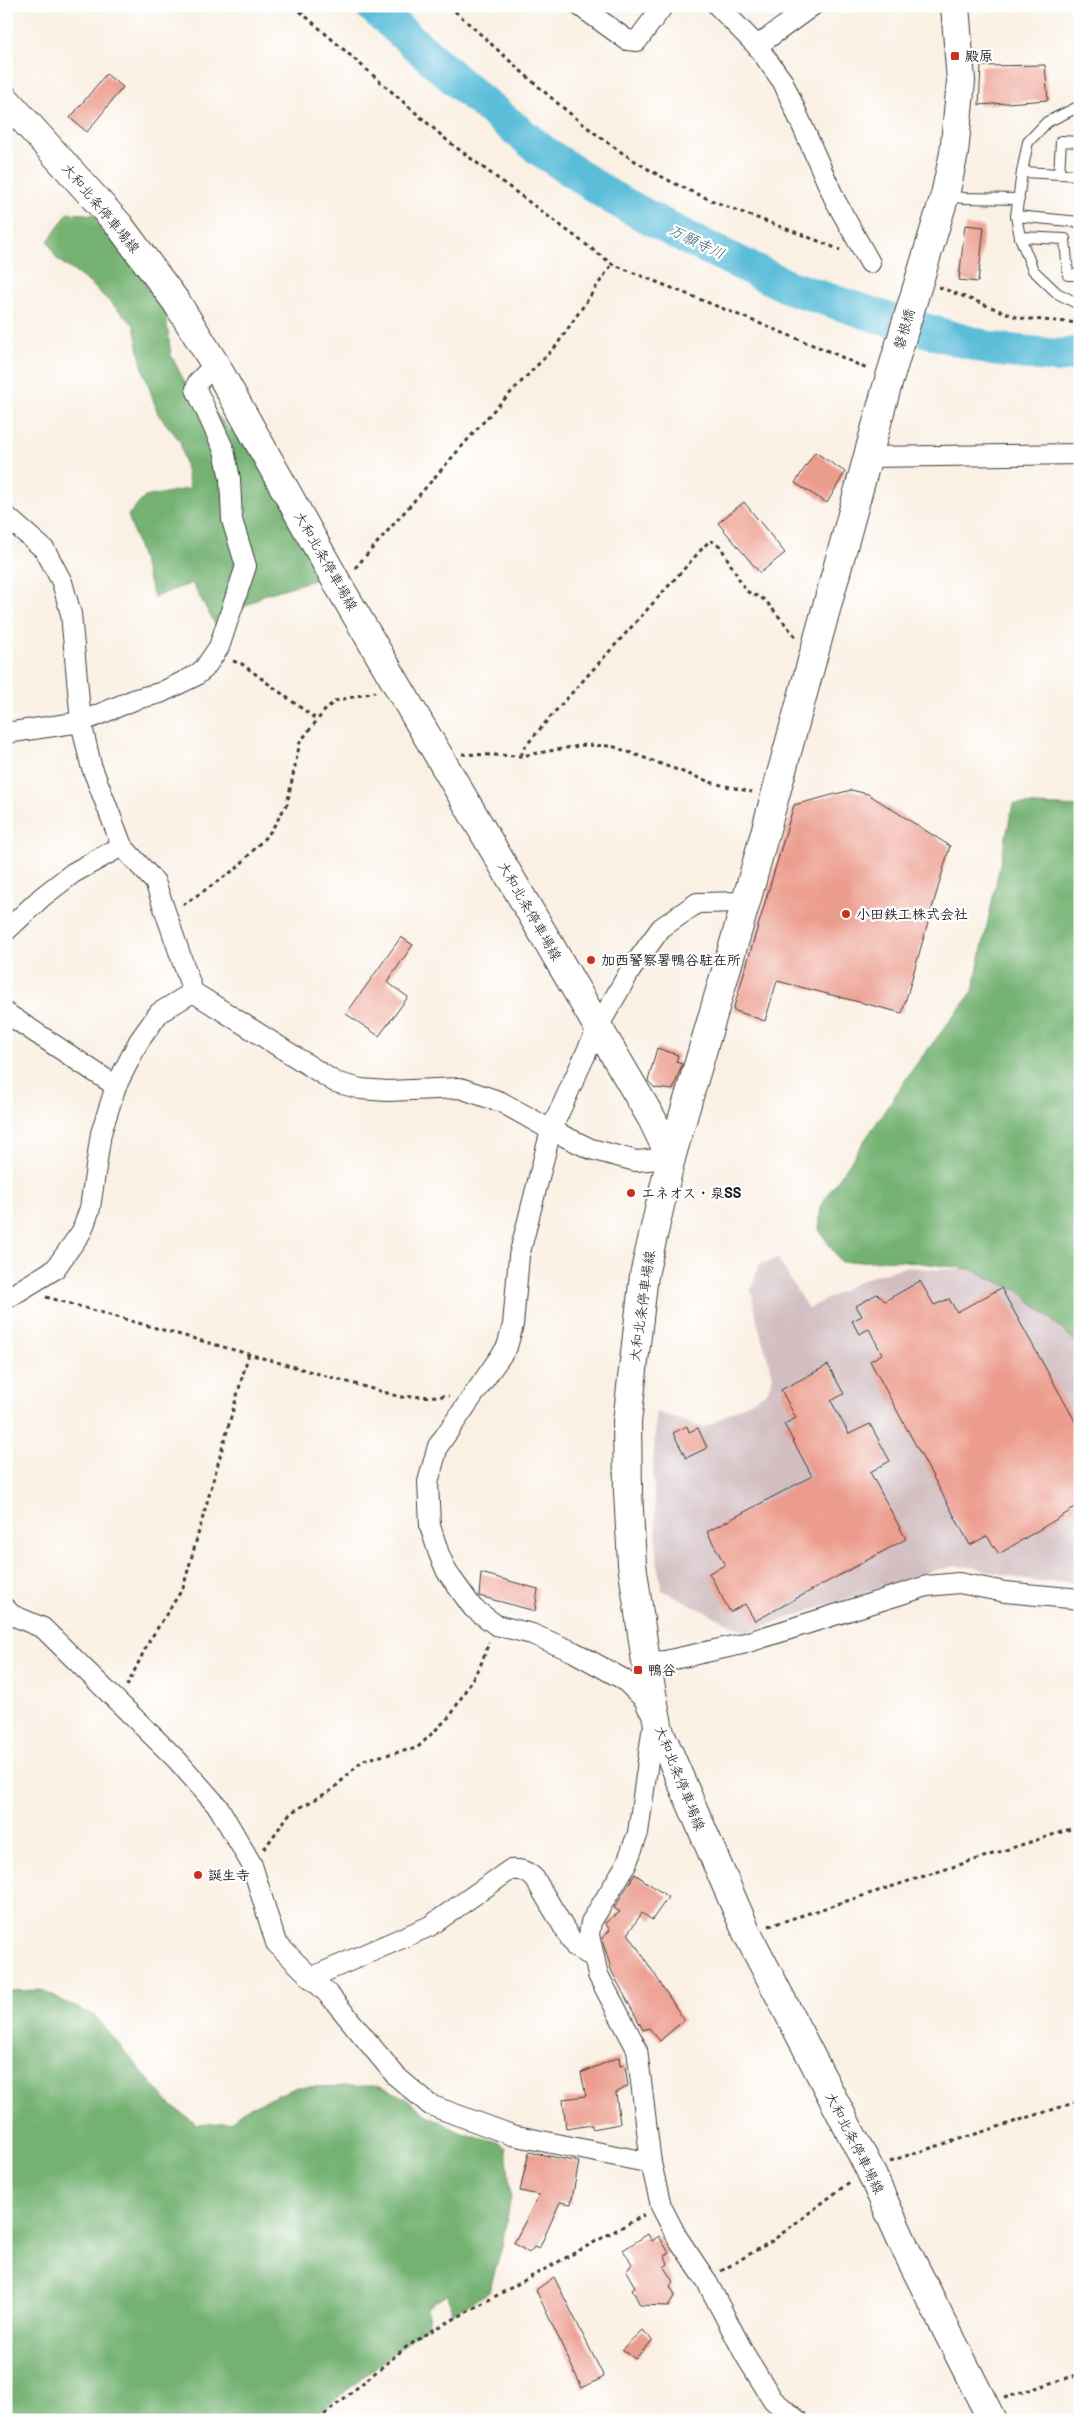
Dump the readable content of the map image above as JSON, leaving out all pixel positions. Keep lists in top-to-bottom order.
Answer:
{
  "streets": {
    "main road": ["大和北条停車場線", "磐根橋"]
  },
  "crossings": [
    ["大和北条停車場線", "磐根橋"]
  ],
  "water": ["万願寺川"],
  "places": {
    "transit": ["殿原", "鴨谷"],
    "other": [
      "小田鉄工株式会社",
      "加西警察署鴨谷駐在所",
      "エネオス・泉SS",
      "誕生寺"
    ]
  }
}
